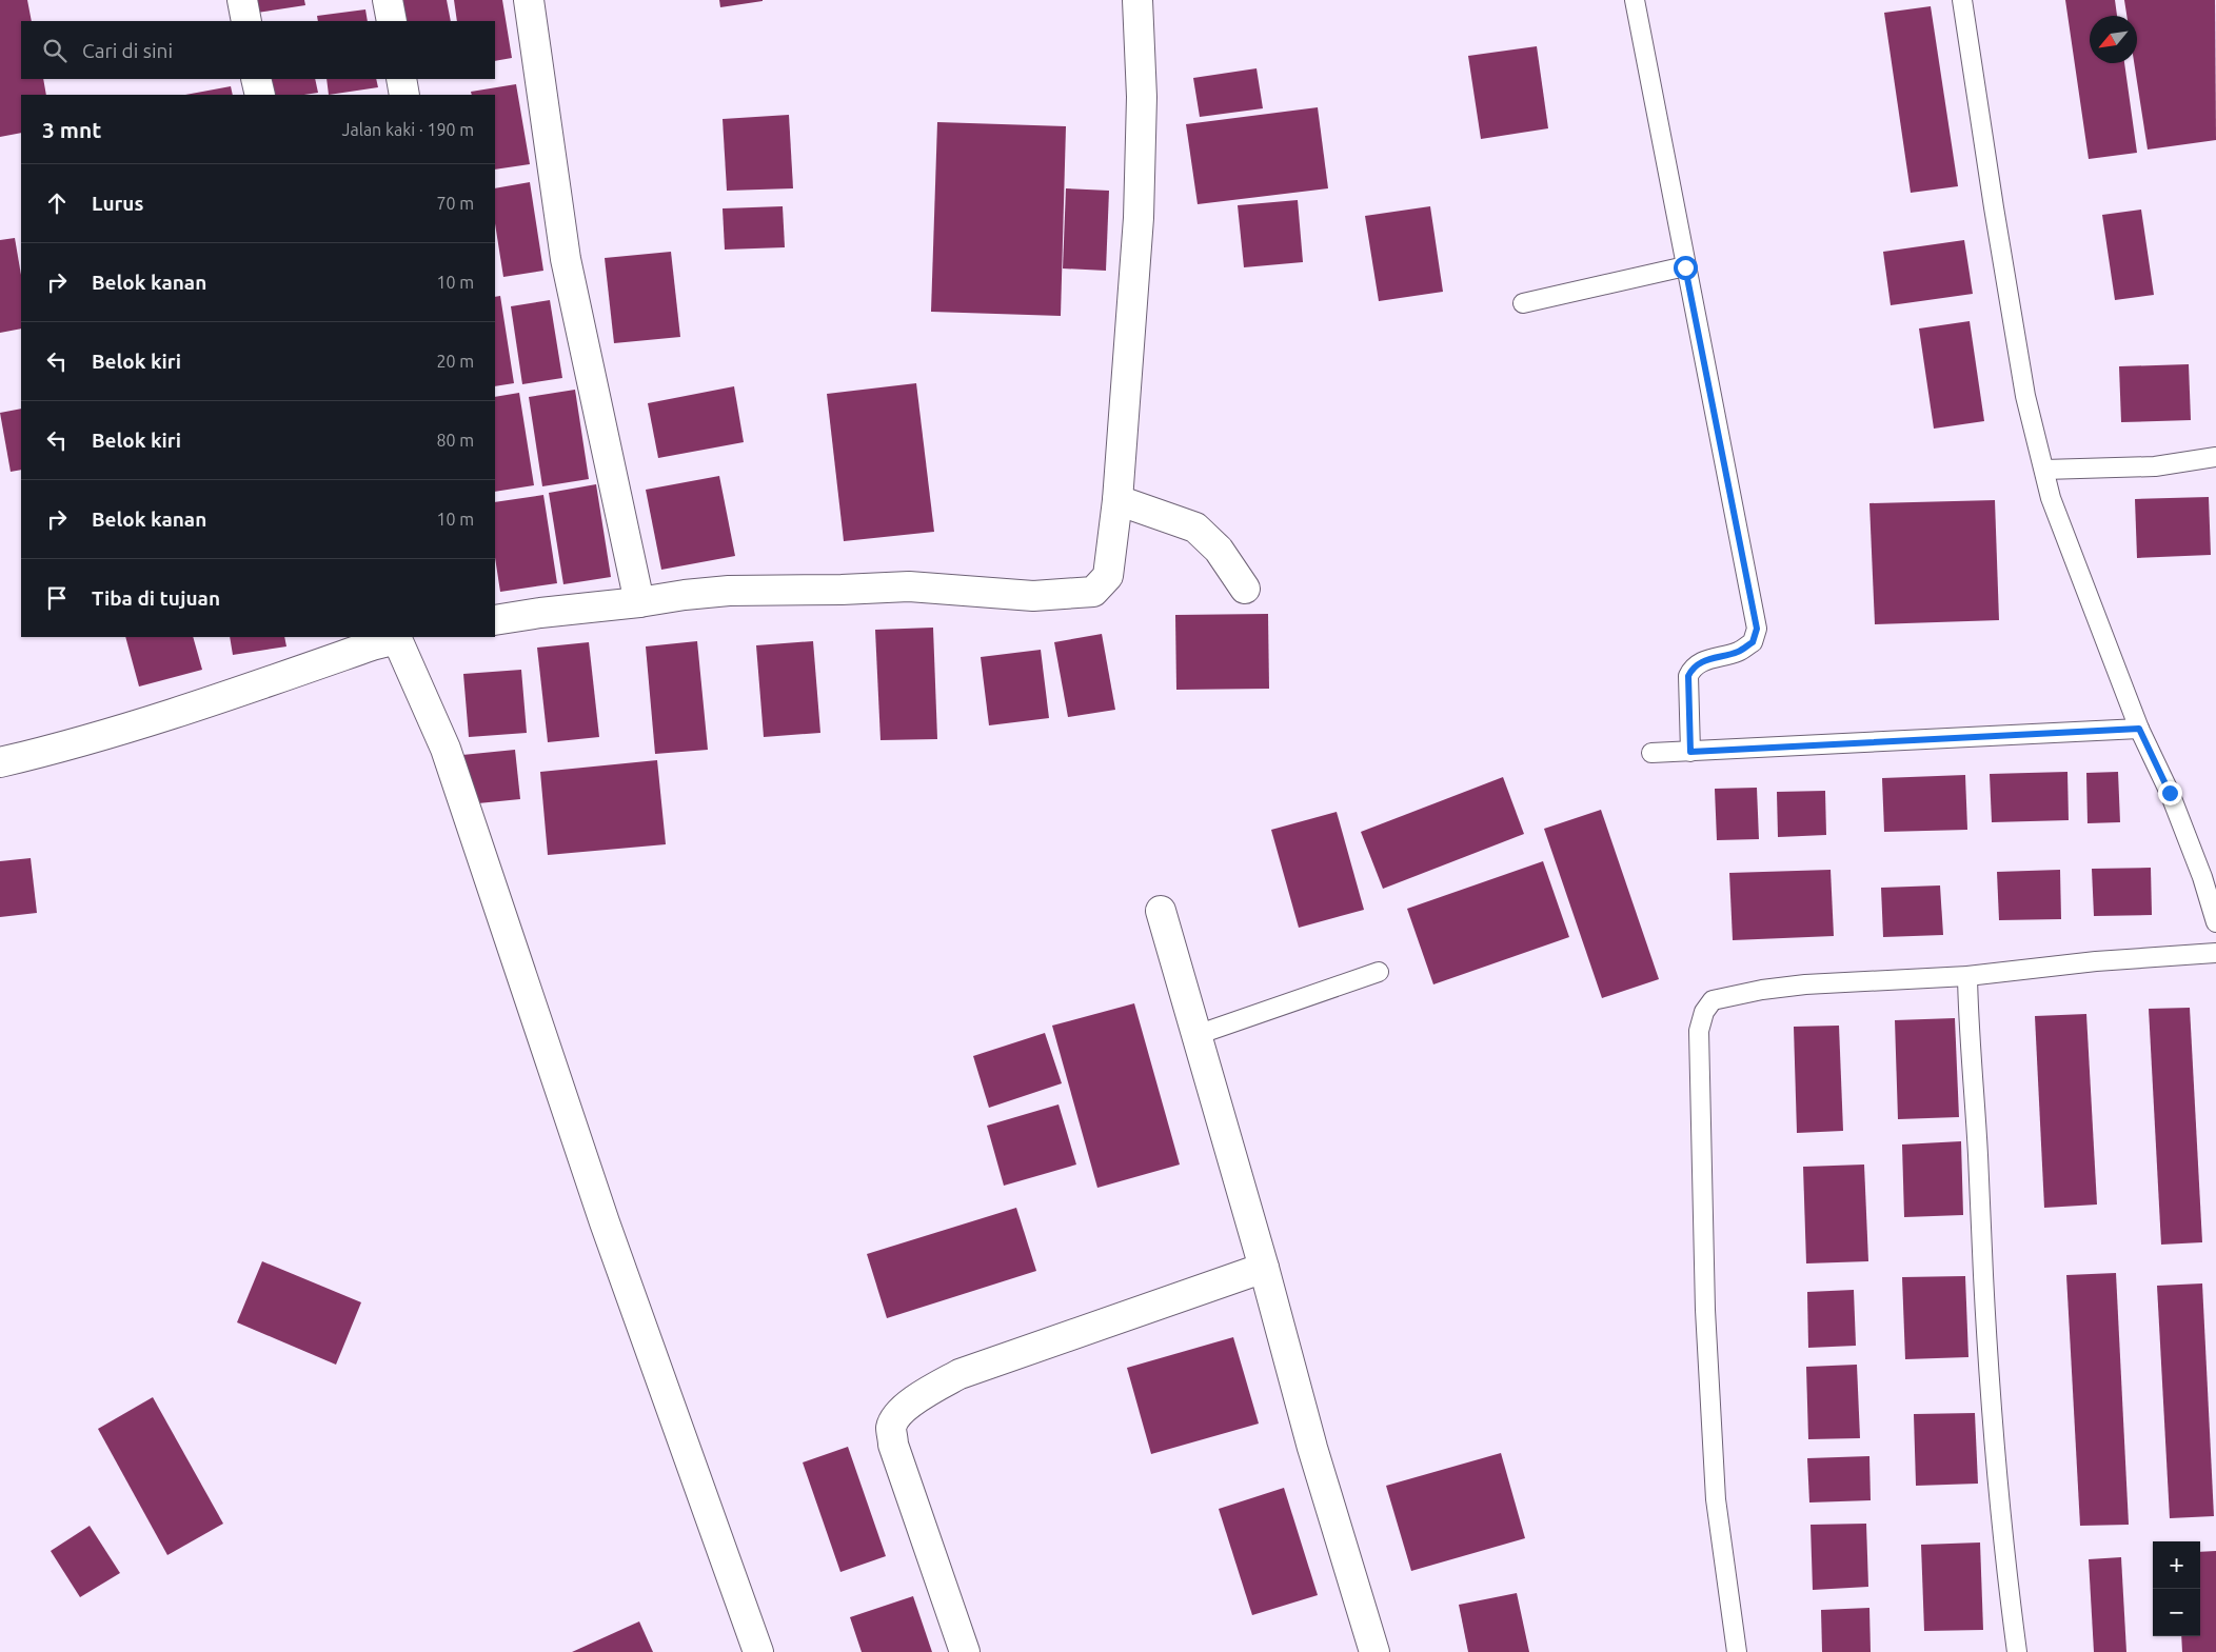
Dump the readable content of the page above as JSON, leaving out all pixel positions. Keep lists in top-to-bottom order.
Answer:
{
  "north": "bottom left",
  "page": {
    "search": "Cari di sini",
    "heading": ["3 mnt", "Jalan kaki · 190 m"],
    "list": [
      ["Lurus", "70 m"],
      ["Belok kanan", "10 m"],
      ["Belok kiri", "20 m"],
      ["Belok kiri", "80 m"],
      ["Belok kanan", "10 m"],
      "Tiba di tujuan"
    ],
    "map_buttons": ["+", "−"]
  }
}
